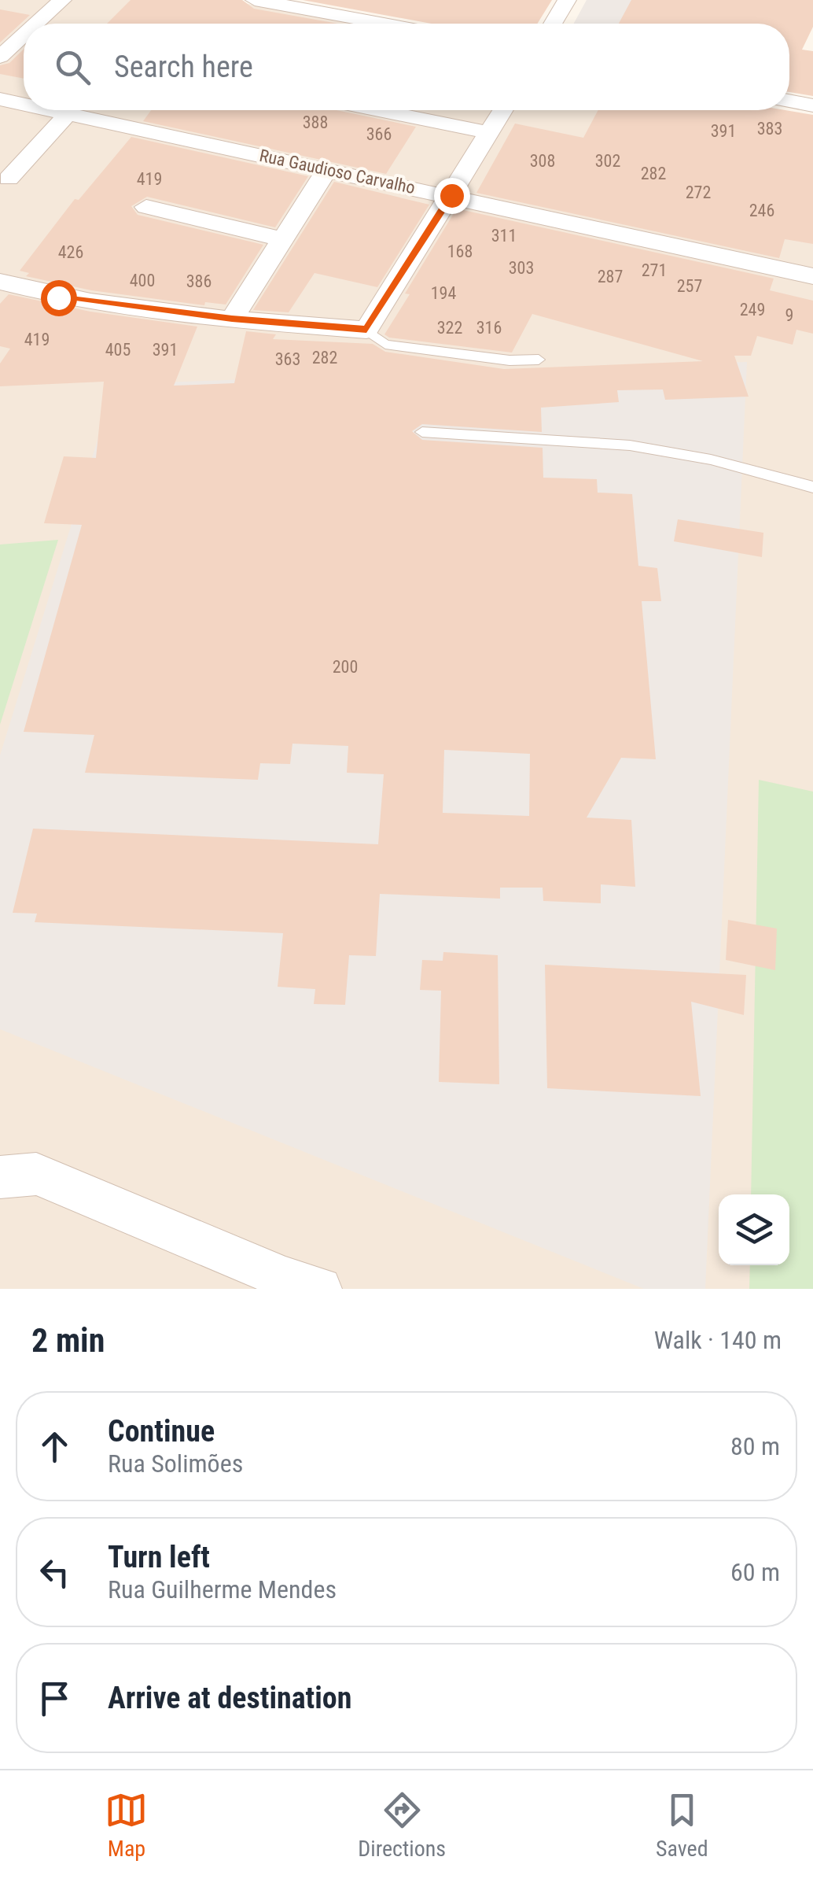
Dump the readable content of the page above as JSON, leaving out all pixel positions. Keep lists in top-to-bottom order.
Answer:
{
  "streets": {
    "street": ["Rua Gaudioso Carvalho"]
  },
  "house_numbers": [
    "388",
    "383",
    "391",
    "366",
    "308",
    "302",
    "282",
    "419",
    "272",
    "246",
    "311",
    "168",
    "426",
    "303",
    "271",
    "287",
    "400",
    "386",
    "257",
    "194",
    "249",
    "9",
    "322",
    "316",
    "419",
    "405",
    "391",
    "282",
    "363",
    "200"
  ],
  "page": {
    "search": "Search here",
    "heading": ["2 min", "Walk · 140 m"],
    "list": [
      ["Continue", "Rua Solimões", "80 m"],
      ["Turn left", "Rua Guilherme Mendes", "60 m"],
      "Arrive at destination"
    ],
    "nav": ["Map", "Directions", "Saved"]
  }
}
